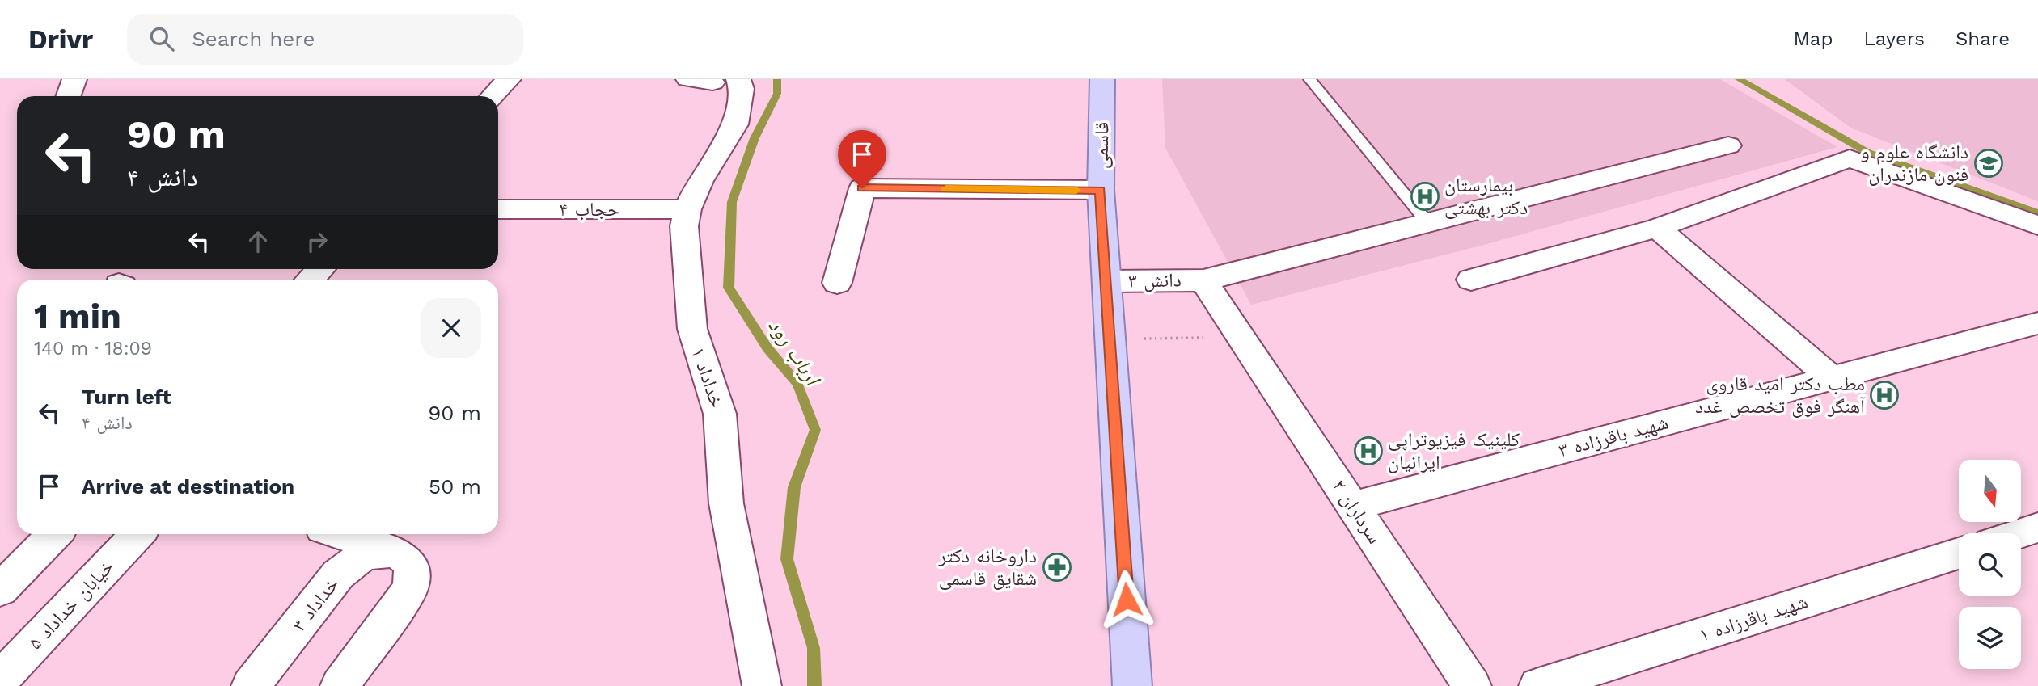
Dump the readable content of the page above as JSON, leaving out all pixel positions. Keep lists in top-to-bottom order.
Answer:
{
  "streets": {
    "main road": ["قاسمی"],
    "street": [
      "حجاب ۴",
      "دانش ۳",
      "خداداد ۱",
      "شهید باقرزاده ۳",
      "سرداران ۲",
      "خیابان خداداد ۵",
      "خداداد ۳",
      "شهید باقرزاده ۱"
    ]
  },
  "crossings": [
    ["قاسمی", "دانش ۳"],
    ["حجاب ۴", "خداداد ۱"],
    ["دانش ۳", "سرداران ۲"],
    ["شهید باقرزاده ۳", "سرداران ۲"]
  ],
  "water": ["ارباب رود"],
  "places": {
    "school or university": ["دانشگاه علوم و فنون مازندران"],
    "hospital": ["بیمارستان دکتر بهشتی", "مطب دکتر اميد قاروی آهنگر فوق تخصص غدد", "کلینیک فیزیوتراپی ایرانیان"],
    "pharmacy": ["داروخانه دکتر شقایق قاسمی"]
  },
  "north": "bottom",
  "page": {
    "header": "Drivr",
    "search": "Search here",
    "nav": ["Map", "Layers", "Share"],
    "turn": ["90 m", "دانش ۴"],
    "heading": ["1 min", "140 m · 18:09"],
    "list": [
      {
        "name": "Turn left",
        "note": "دانش ۴",
        "value": "90 m"
      },
      {
        "name": "Arrive at destination",
        "value": "50 m"
      }
    ]
  }
}
